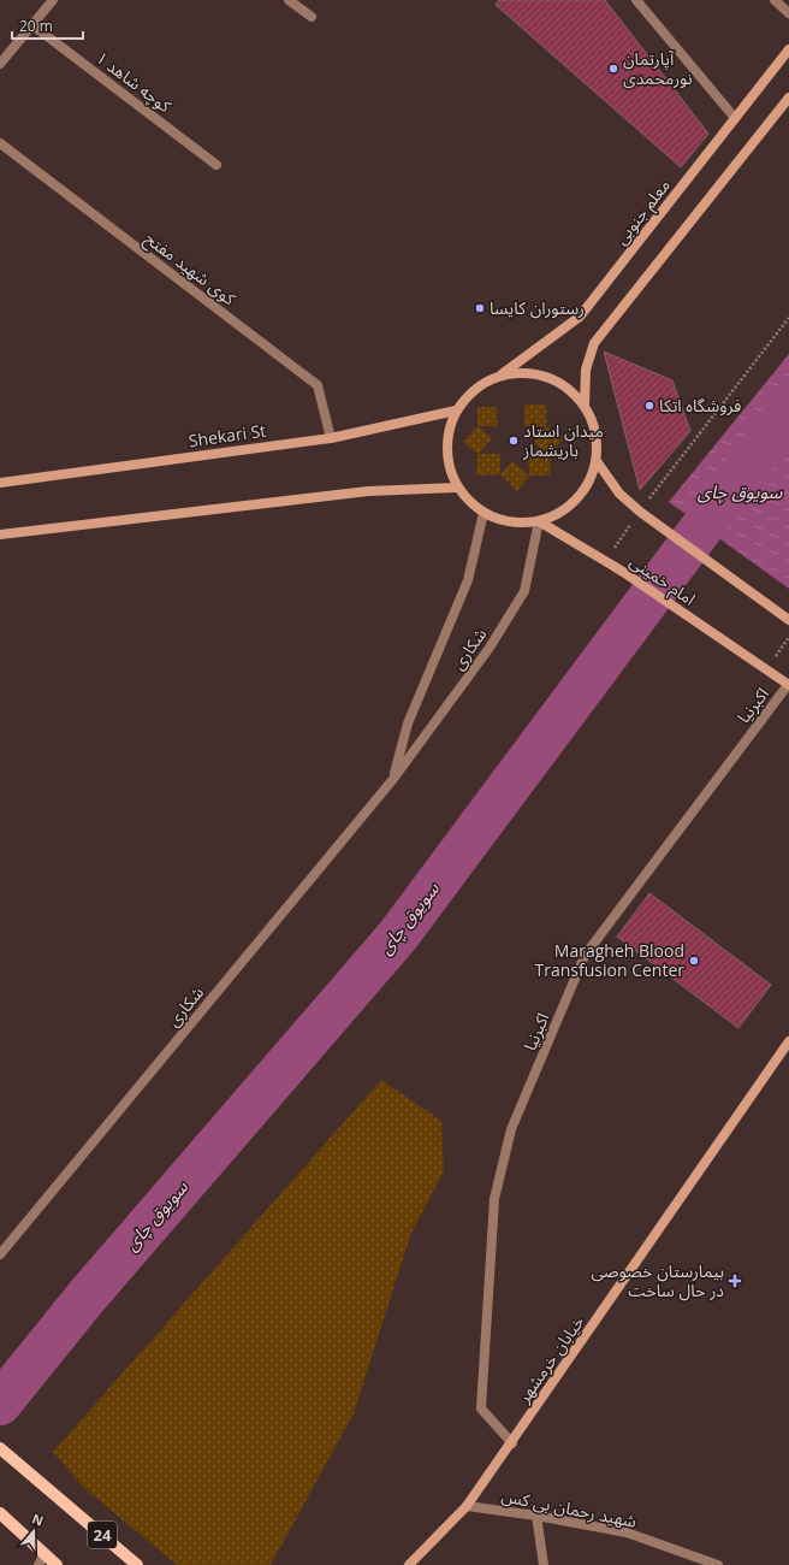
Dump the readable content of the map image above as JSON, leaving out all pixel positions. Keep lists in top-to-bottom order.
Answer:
{
  "streets": {
    "main road": ["24"],
    "street": [
      "کوچه شاهد ۱",
      "معلم جنوبی",
      "کوی شهید مفتح",
      "Shekari St",
      "امام خمینی",
      "شکاری",
      "اکبرنیا",
      "خیابان خرمشهر",
      "شهید رحمان بی کس"
    ]
  },
  "crossings": [
    ["معلم جنوبی", "Shekari St"],
    ["معلم جنوبی", "امام خمینی"],
    ["معلم جنوبی", "شکاری"],
    ["کوی شهید مفتح", "Shekari St"],
    ["Shekari St", "امام خمینی"],
    ["Shekari St", "شکاری"],
    ["امام خمینی", "شکاری"],
    ["امام خمینی", "اکبرنیا"],
    ["اکبرنیا", "خیابان خرمشهر"],
    ["خیابان خرمشهر", "شهید رحمان بی کس"]
  ],
  "water": ["سویوق چای"],
  "places": {
    "other": [
      "آپارتمان نورمحمدی",
      "رستوران کایسا",
      "فروشگاه اتکا",
      "ميدان استاد باریشماز",
      "Maragheh Blood Transfusion Center"
    ],
    "health": ["بیمارستان خصوصی در حال ساخت"]
  },
  "scale_bar": "20 m",
  "north": "top"
}
